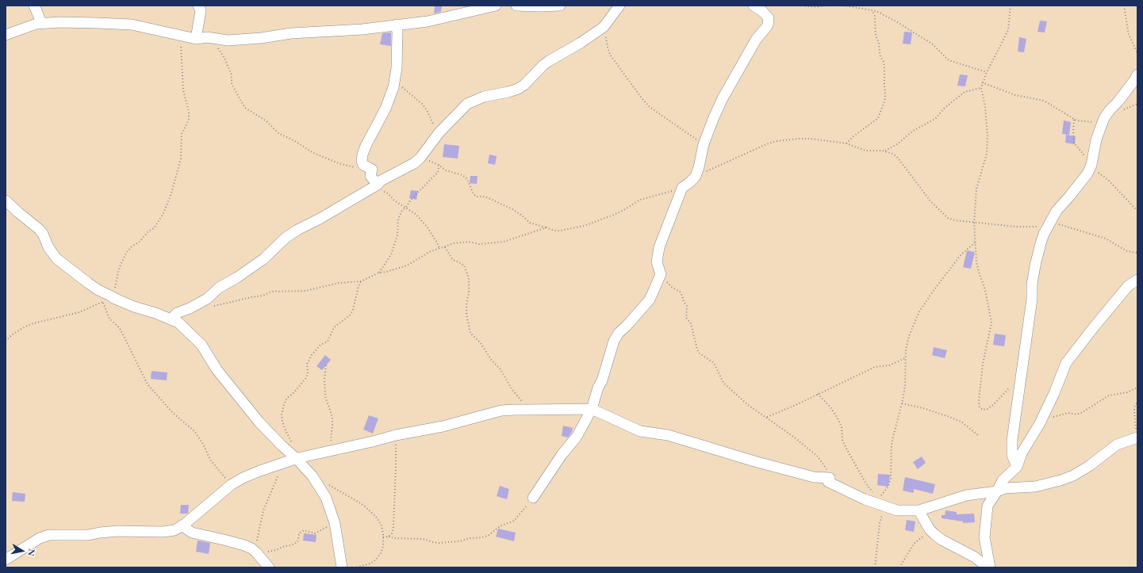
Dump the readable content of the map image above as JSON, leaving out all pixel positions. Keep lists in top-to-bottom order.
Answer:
{
  "north": "right"
}
